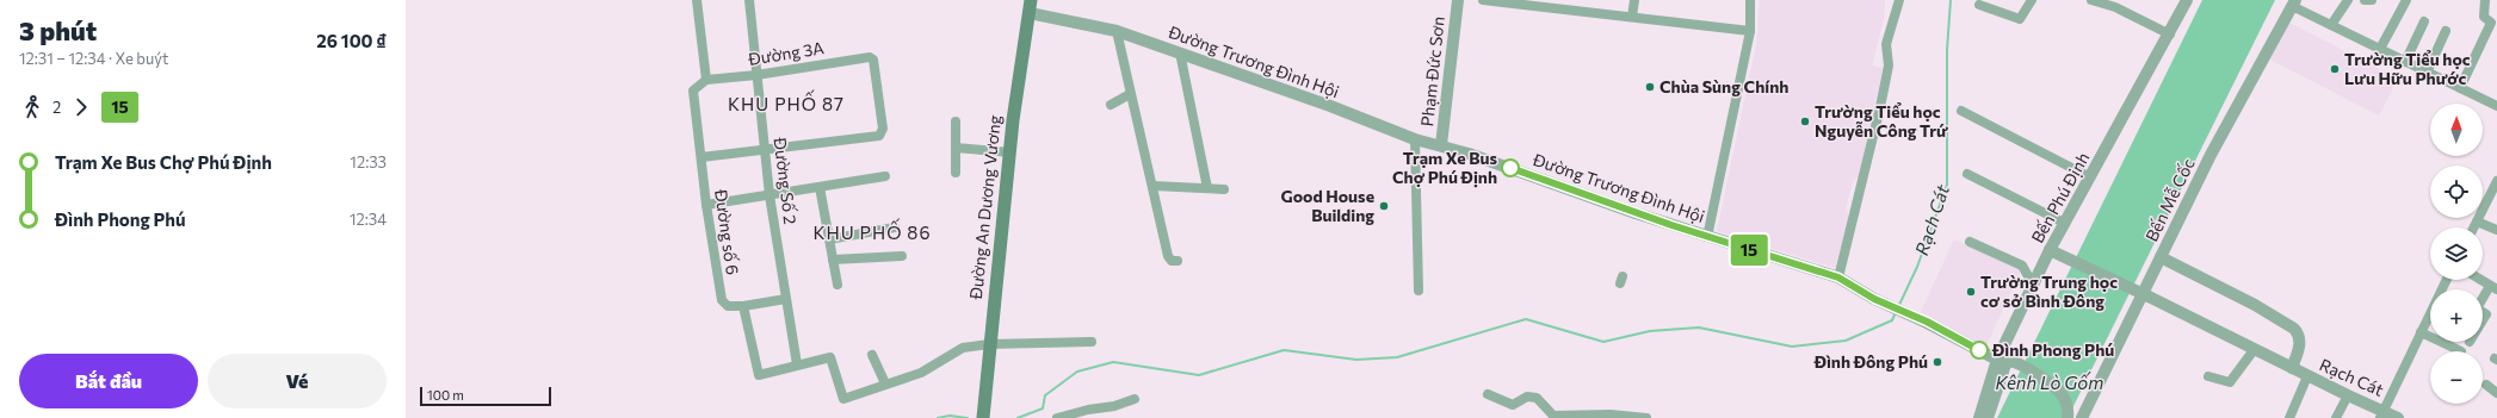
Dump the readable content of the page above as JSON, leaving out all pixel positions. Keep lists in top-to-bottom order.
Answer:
{
  "streets": {
    "main road": ["Đường An Dương Vương"],
    "street": [
      "Đường 3A",
      "Đường Trương Đình Hội",
      "Phạm Đức Sơn",
      "Đường Số 2",
      "Bến Phú Định",
      "Bến Mễ Cốc",
      "Đường số 6",
      "Rạch Cát"
    ]
  },
  "crossings": [
    ["Đường 3A", "Đường Số 2"],
    ["Đường 3A", "Đường số 6"],
    ["Đường Trương Đình Hội", "Phạm Đức Sơn"],
    ["Đường Trương Đình Hội", "Bến Phú Định"],
    ["Đường Trương Đình Hội", "Đường An Dương Vương"],
    ["Bến Phú Định", "Rạch Cát"],
    ["Bến Mễ Cốc", "Rạch Cát"]
  ],
  "districts": ["KHU PHỐ 87", "KHU PHỐ 86"],
  "water": ["Rạch Cát", "Kênh Lò Gốm"],
  "places": [
    "Trường Tiểu học Lưu Hữu Phước",
    "Chùa Sùng Chính",
    "Trường Tiểu học Nguyễn Công Trứ",
    "Trạm Xe Bus Chợ Phú Định",
    "Good House Building",
    "Trường Trung học cơ sở Bình Đông",
    "Đình Phong Phú",
    "Đình Đông Phú"
  ],
  "lines": ["bus line 15"],
  "scale_bar": "100 m",
  "north": "top",
  "page": {
    "heading": ["3 phút", "12:31 – 12:34 · Xe buýt", "26 100 ₫"],
    "on_map": "15",
    "legs": ["2", "15"],
    "map_buttons": ["+", "−"],
    "list": [
      {
        "name": "Trạm Xe Bus Chợ Phú Định",
        "value": "12:33"
      },
      {
        "name": "Đình Phong Phú",
        "value": "12:34"
      }
    ],
    "buttons": ["Bắt đầu", "Vé"],
    "scale": "100 m"
  }
}
